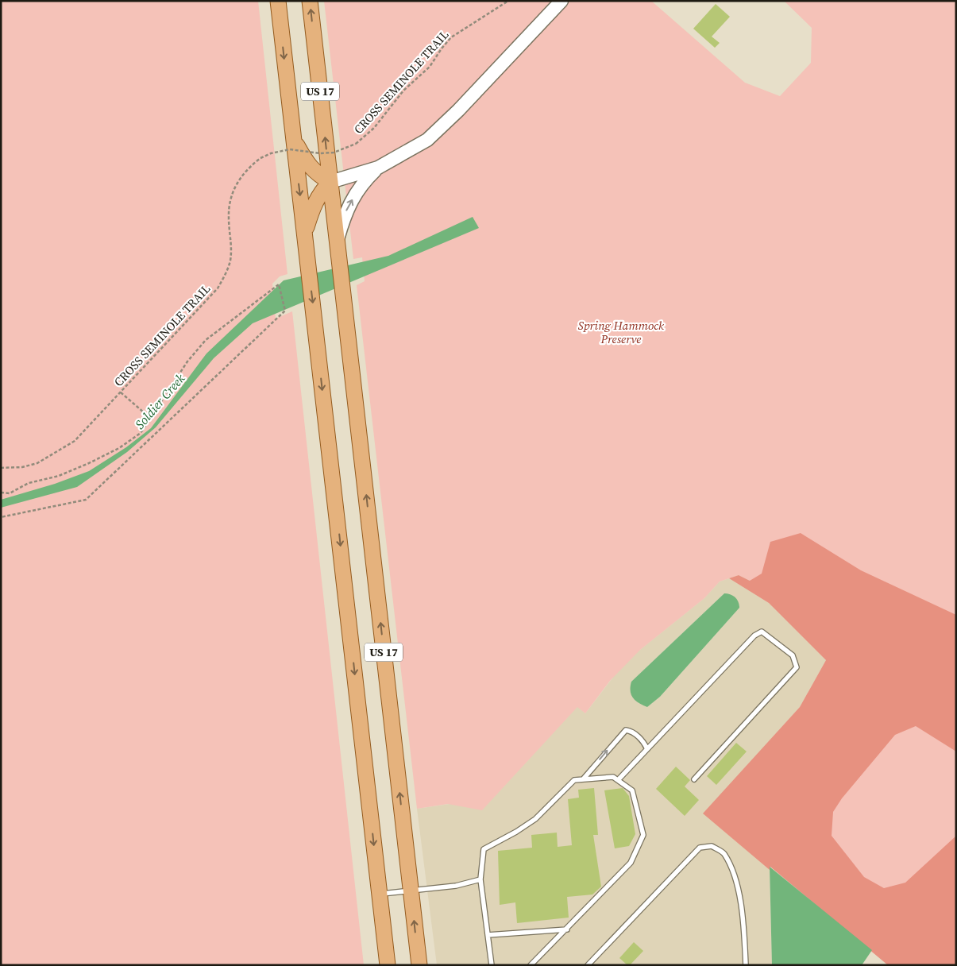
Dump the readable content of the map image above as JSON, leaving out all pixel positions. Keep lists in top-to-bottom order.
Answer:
{
  "streets": {
    "main road": ["US 17"],
    "path": ["CROSS SEMINOLE TRAIL"]
  },
  "water": ["Soldier Creek"],
  "parks": ["Spring Hammock Preserve"]
}
